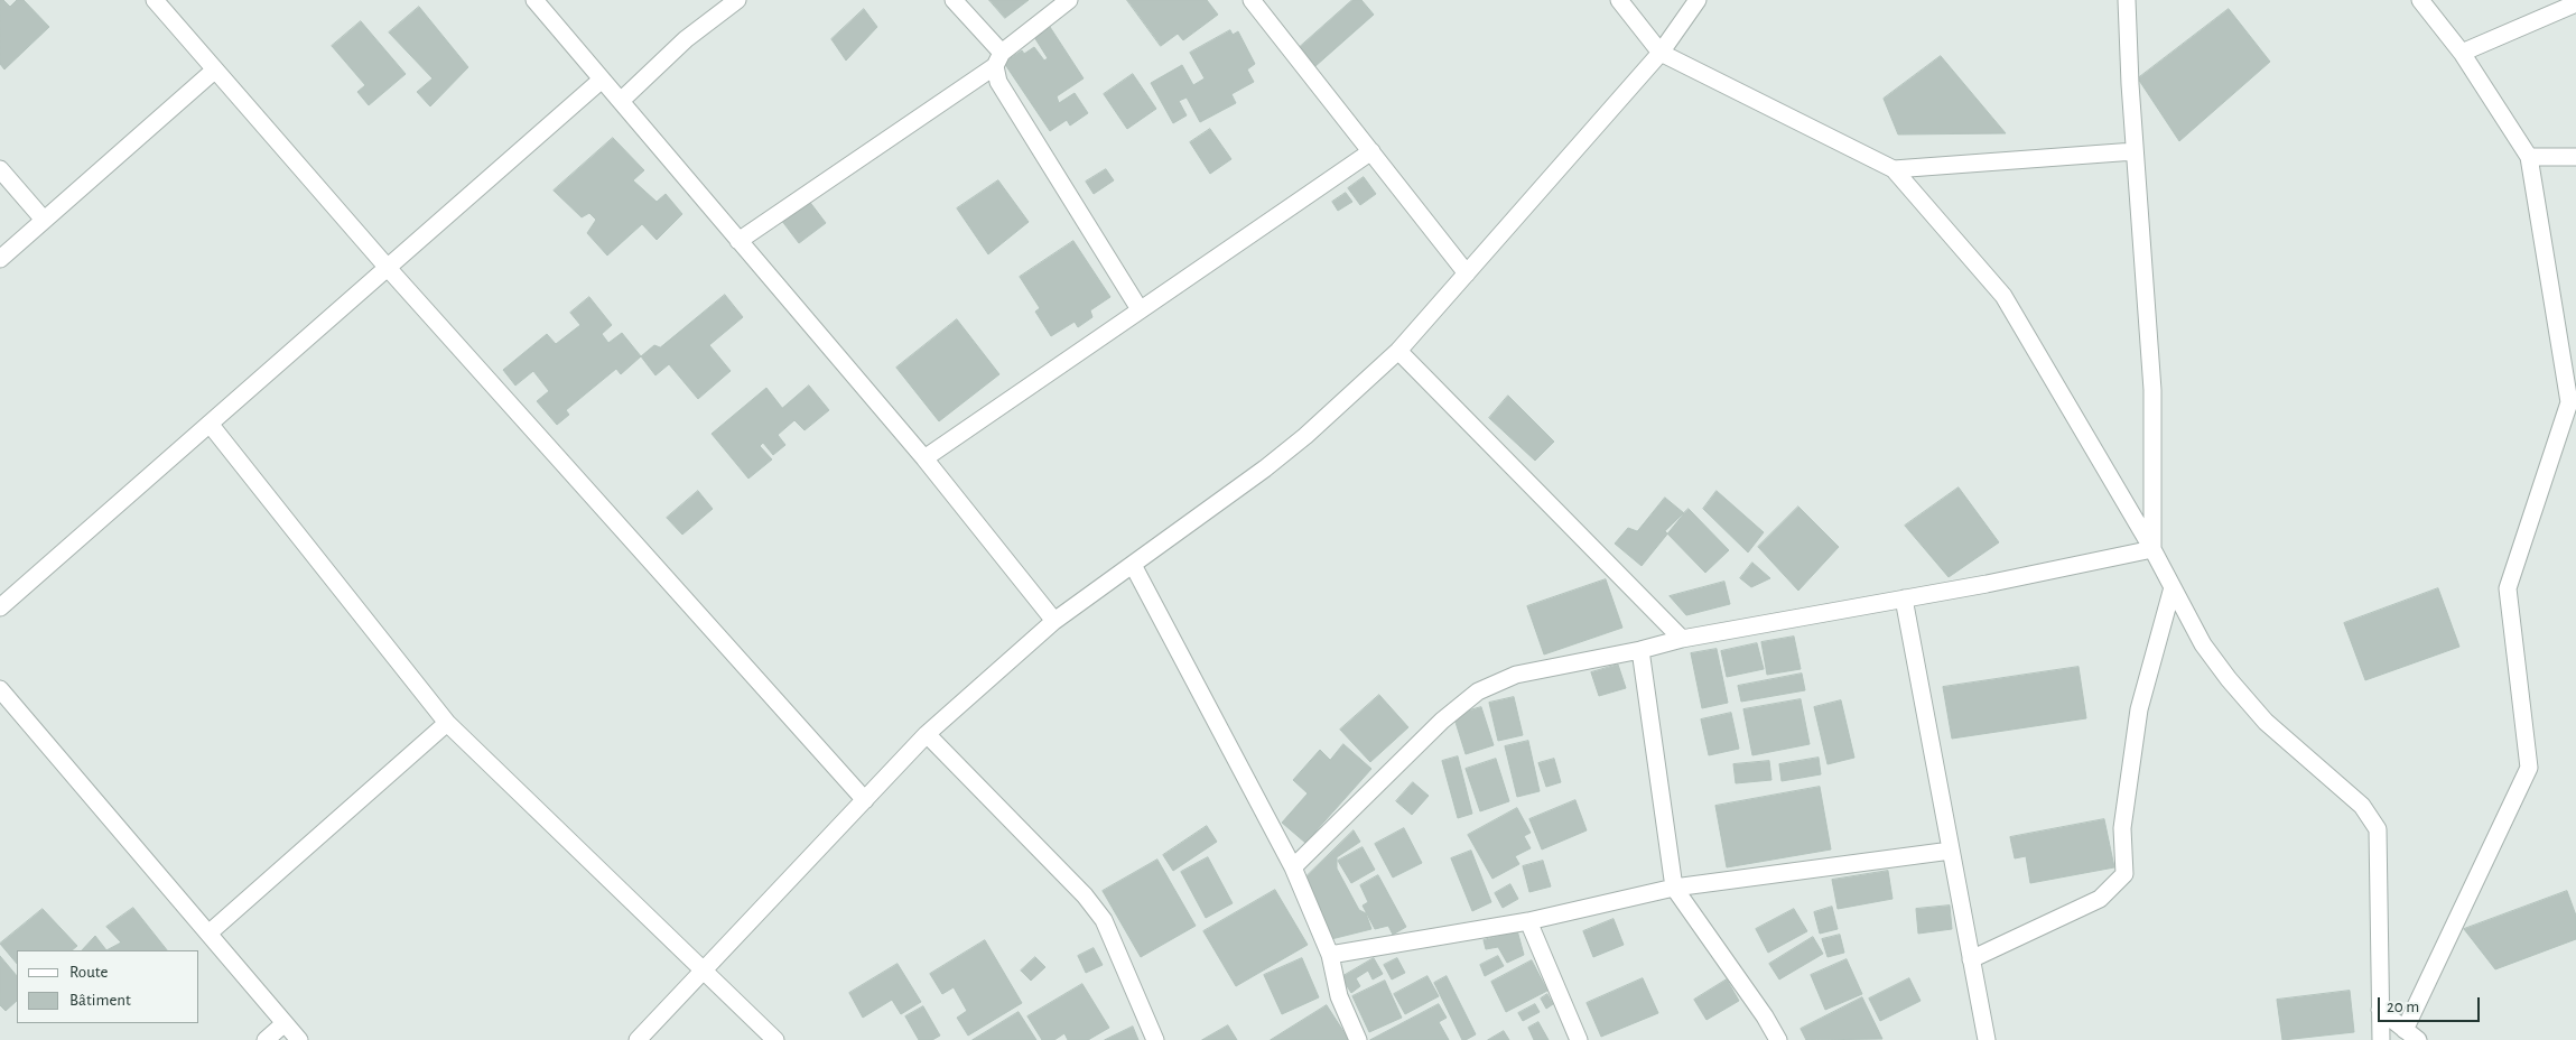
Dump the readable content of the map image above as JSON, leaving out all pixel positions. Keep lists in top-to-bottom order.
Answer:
{
  "legend": ["Route", "Bâtiment"],
  "scale_bar": "20 m"
}
